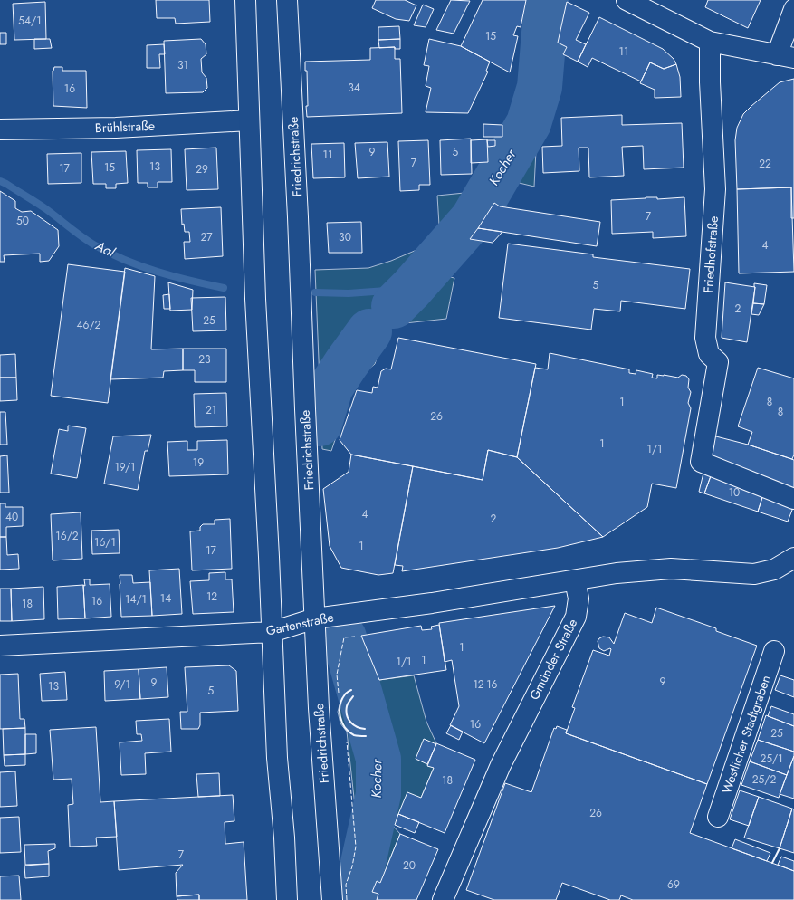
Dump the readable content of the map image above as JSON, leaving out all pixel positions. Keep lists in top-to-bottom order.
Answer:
{
  "streets": {
    "street": [
      "Brühlstraße",
      "Friedrichstraße",
      "Friedhofstraße",
      "Gartenstraße",
      "Gmünder Straße",
      "Westlicher Stadtgraben"
    ]
  },
  "crossings": [
    ["Friedrichstraße", "Gartenstraße"],
    ["Gartenstraße", "Gmünder Straße"]
  ],
  "water": ["Kocher", "Aal"],
  "house_numbers": [
    "54/1",
    "15",
    "11",
    "31",
    "34",
    "16",
    "9",
    "5",
    "11",
    "7",
    "22",
    "13",
    "15",
    "17",
    "29",
    "7",
    "50",
    "27",
    "30",
    "4",
    "5",
    "2",
    "25",
    "46/2",
    "23",
    "1",
    "8",
    "21",
    "8",
    "26",
    "1",
    "1/1",
    "19",
    "19/1",
    "10",
    "4",
    "40",
    "2",
    "16/2",
    "16/1",
    "1",
    "17",
    "12",
    "14",
    "14/1",
    "16",
    "18",
    "1",
    "1",
    "1/1",
    "9",
    "9",
    "9/1",
    "12-16",
    "13",
    "5",
    "16",
    "25",
    "25/1",
    "25/2",
    "18",
    "26",
    "7",
    "20",
    "69"
  ]
}
